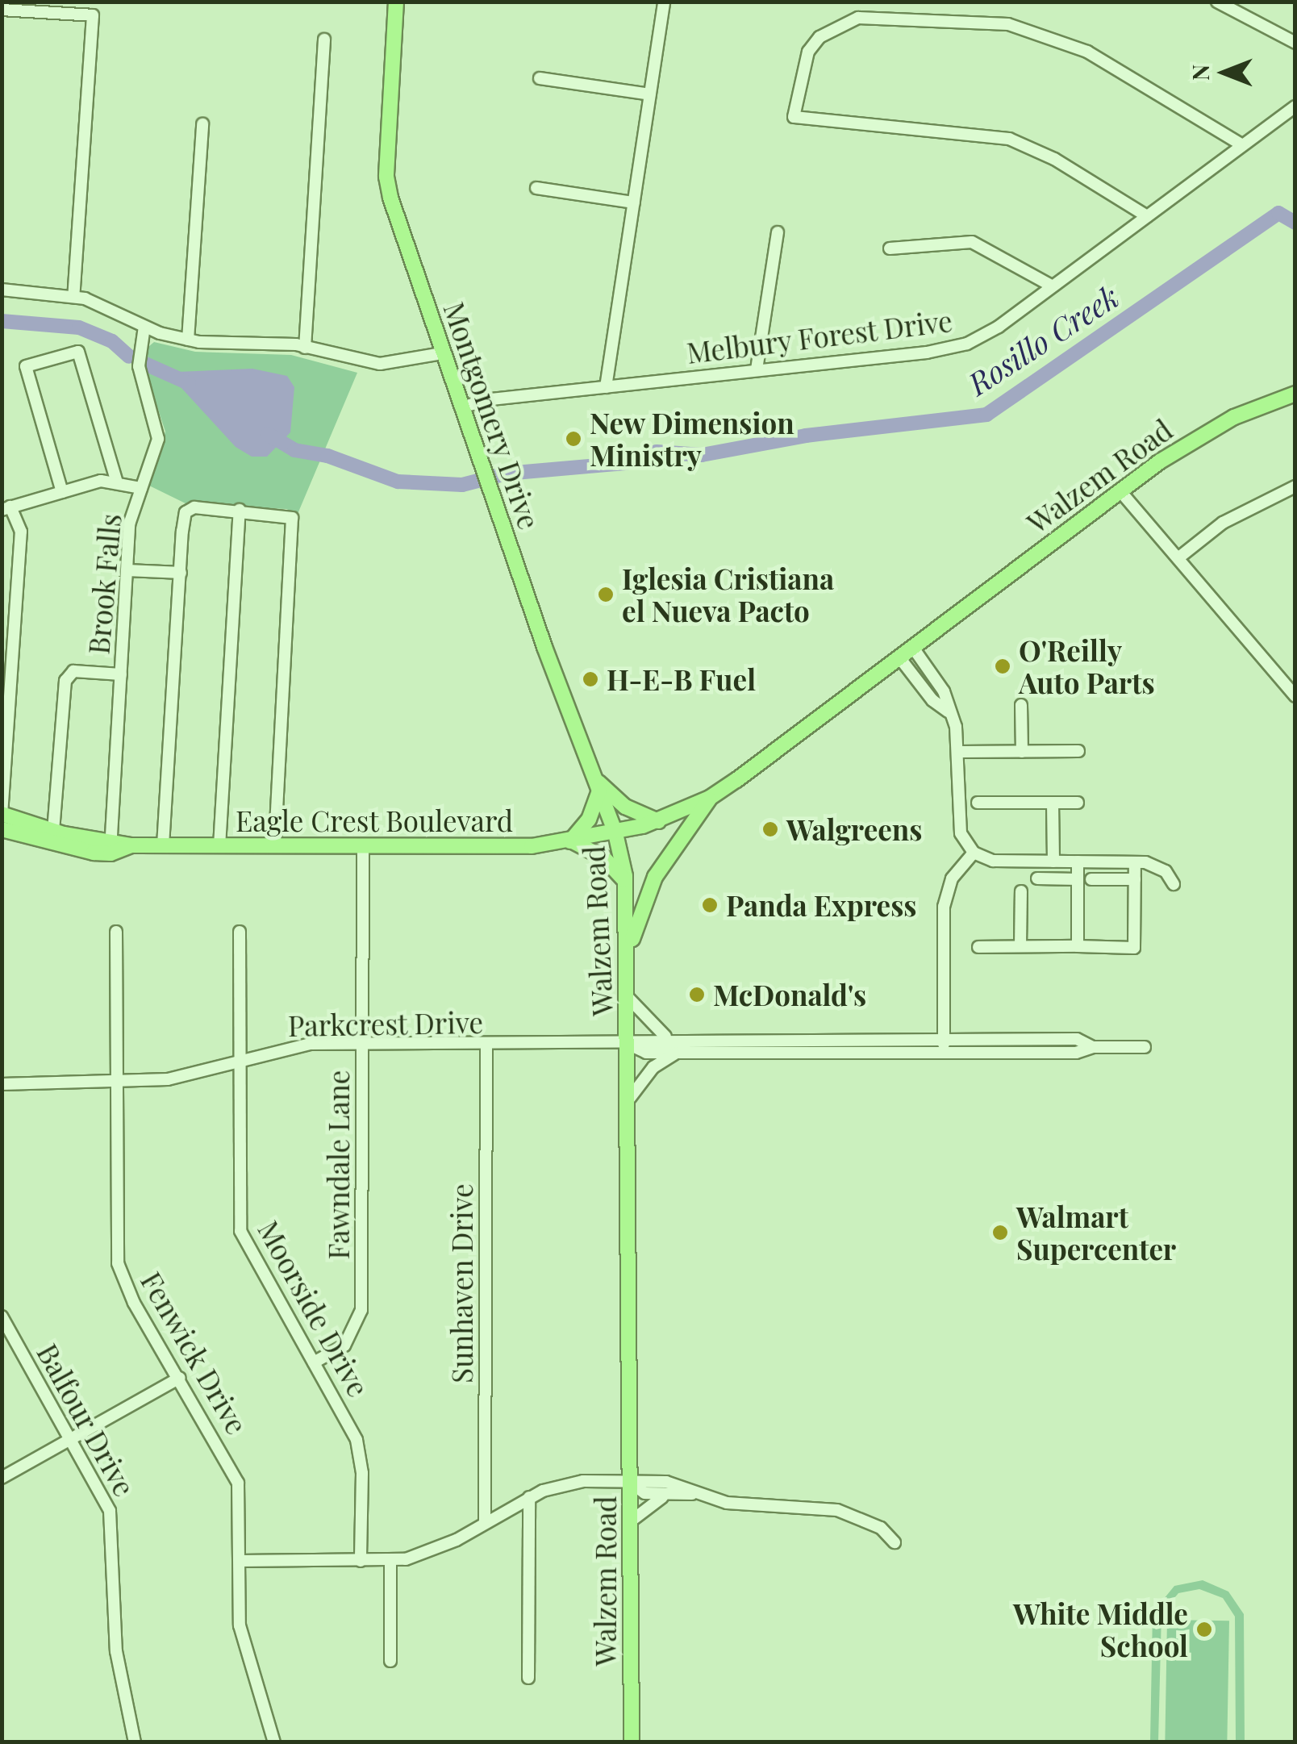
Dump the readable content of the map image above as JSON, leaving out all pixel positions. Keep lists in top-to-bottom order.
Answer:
{
  "streets": {
    "main road": ["Montgomery Drive", "Walzem Road", "Eagle Crest Boulevard"],
    "street": [
      "Melbury Forest Drive",
      "Brook Falls",
      "Parkcrest Drive",
      "Fawndale Lane",
      "Sunhaven Drive",
      "Moorside Drive",
      "Fenwick Drive",
      "Balfour Drive"
    ]
  },
  "crossings": [
    ["Melbury Forest Drive", "Montgomery Drive"],
    ["Montgomery Drive", "Walzem Road"],
    ["Montgomery Drive", "Eagle Crest Boulevard"],
    ["Walzem Road", "Eagle Crest Boulevard"],
    ["Walzem Road", "Parkcrest Drive"],
    ["Brook Falls", "Eagle Crest Boulevard"],
    ["Eagle Crest Boulevard", "Fawndale Lane"],
    ["Parkcrest Drive", "Fawndale Lane"],
    ["Parkcrest Drive", "Sunhaven Drive"],
    ["Parkcrest Drive", "Moorside Drive"],
    ["Parkcrest Drive", "Fenwick Drive"],
    ["Fawndale Lane", "Moorside Drive"]
  ],
  "water": ["Rosillo Creek"],
  "places": [
    "New Dimension Ministry",
    "Iglesia Cristiana el Nueva Pacto",
    "O'Reilly Auto Parts",
    "H-E-B Fuel",
    "Walgreens",
    "Panda Express",
    "McDonald's",
    "Walmart Supercenter",
    "White Middle School"
  ],
  "north": "left"
}
